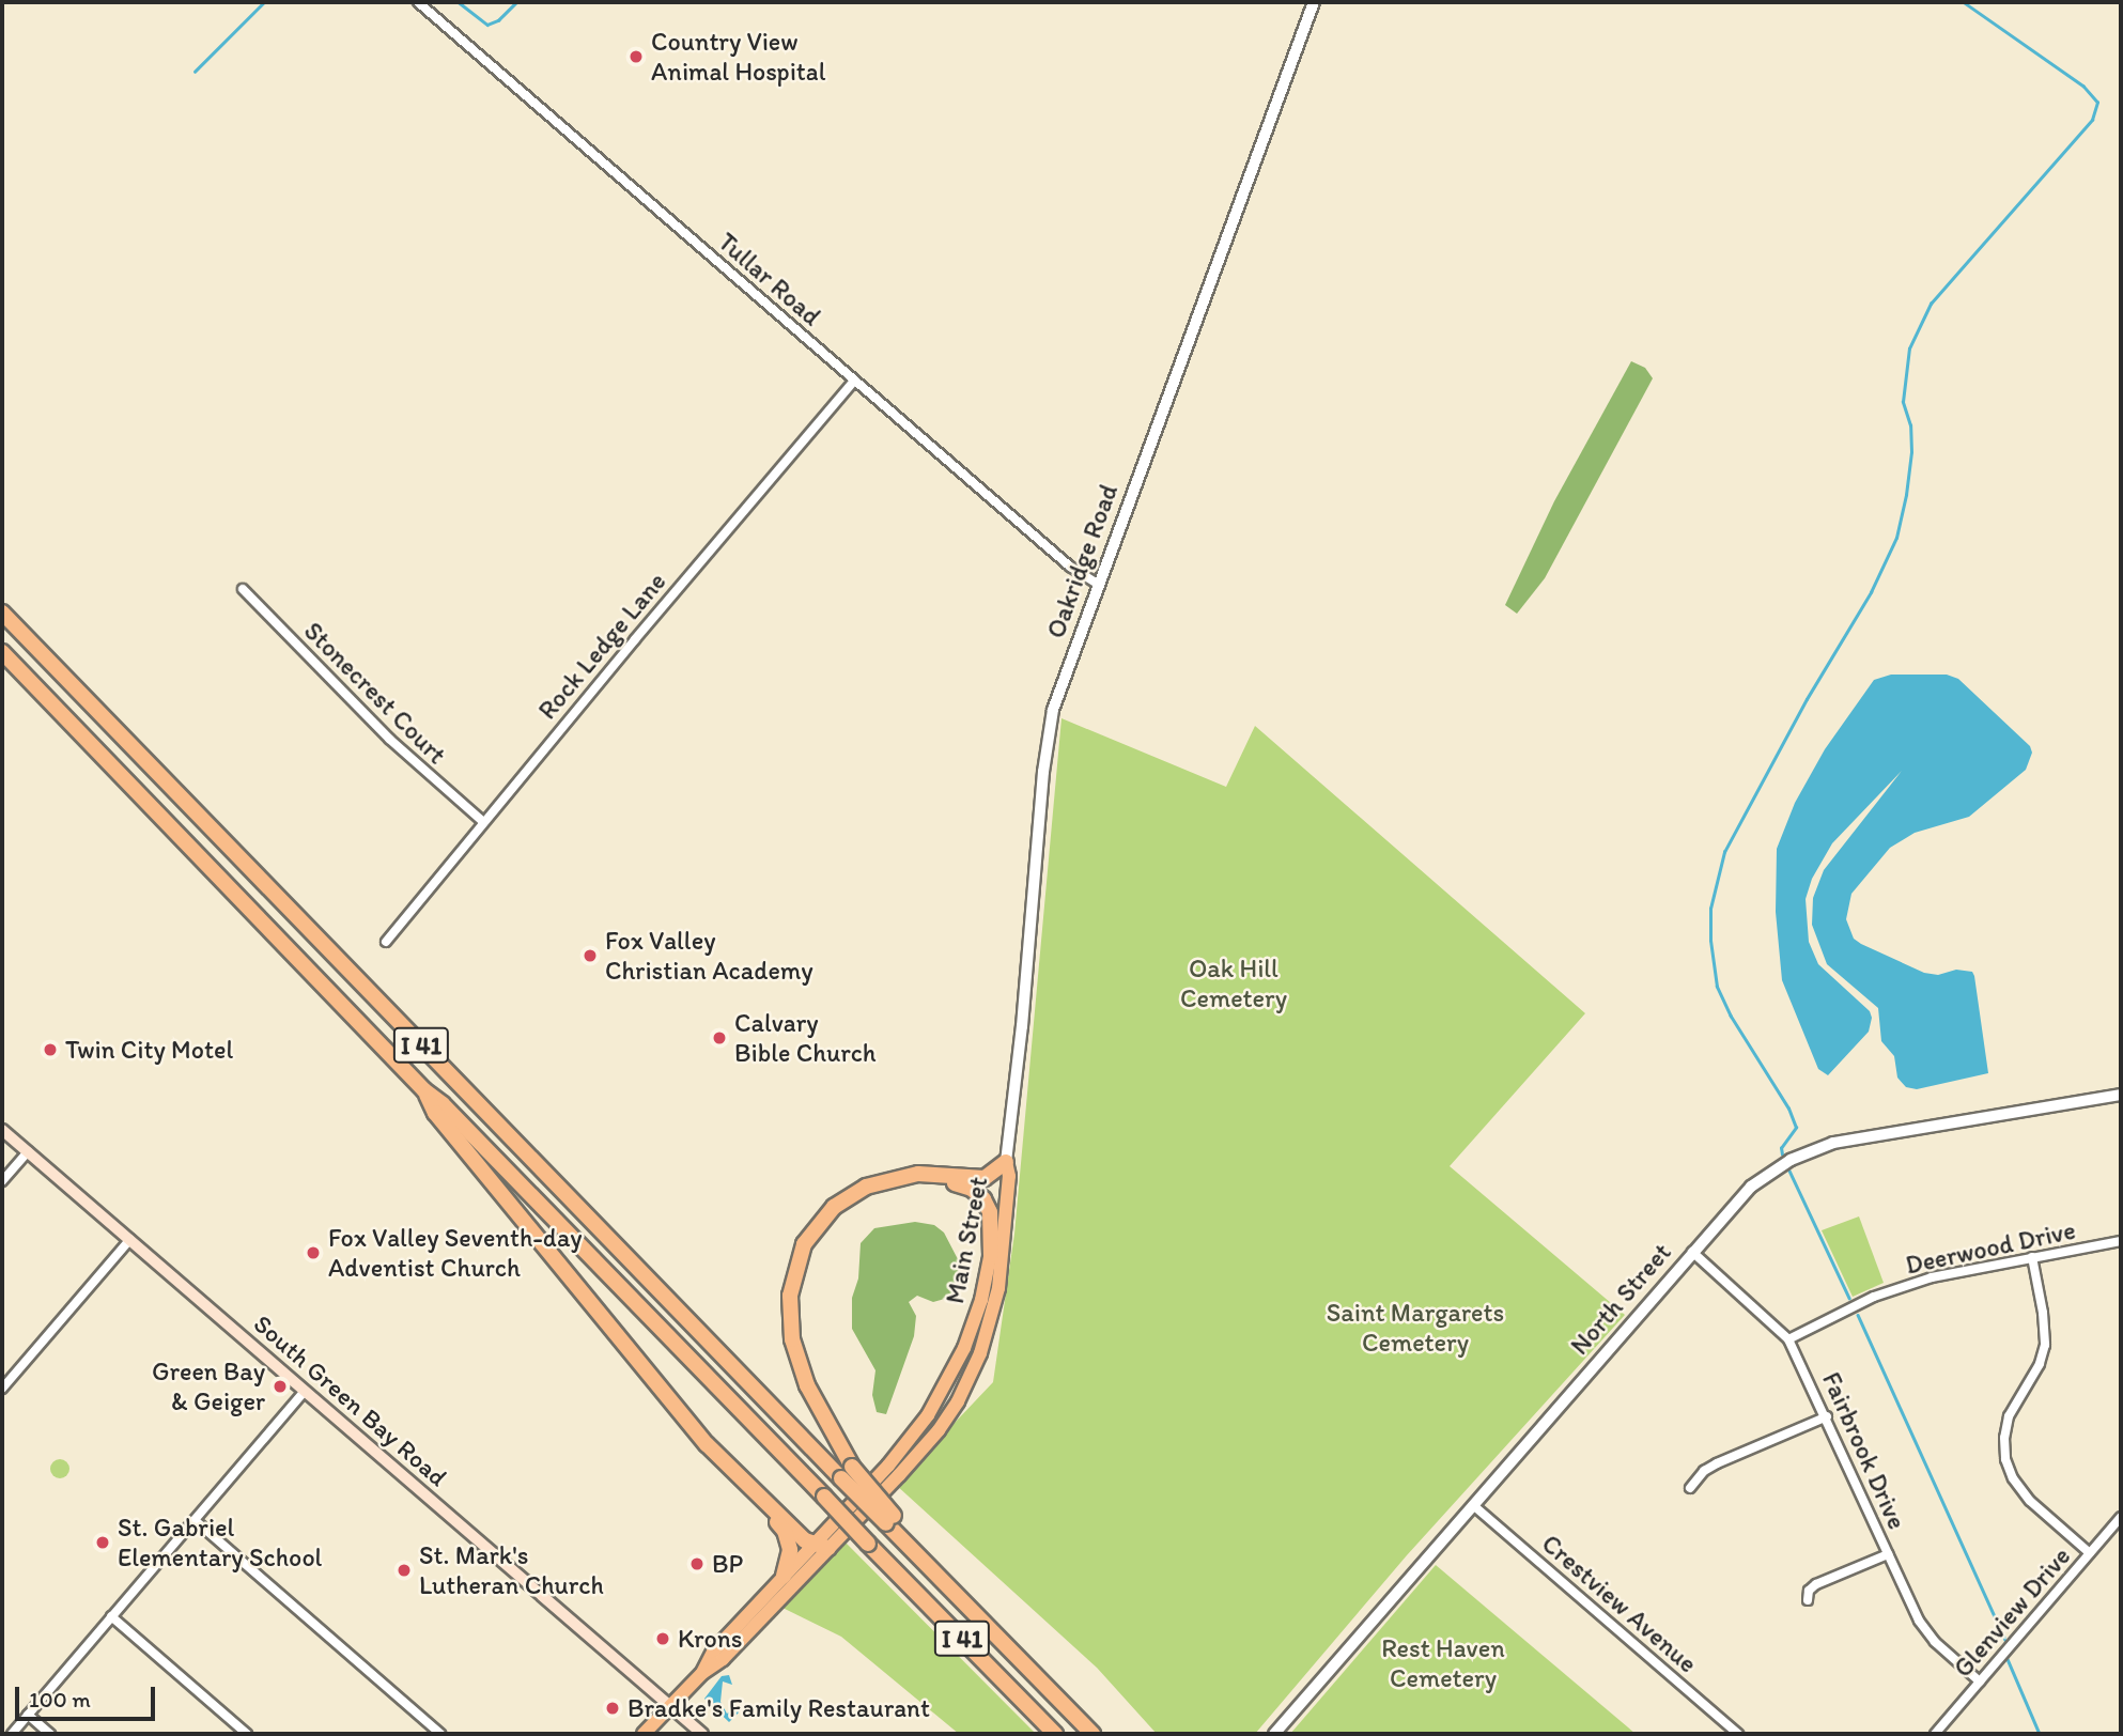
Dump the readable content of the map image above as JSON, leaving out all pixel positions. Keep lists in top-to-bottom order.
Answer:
{
  "streets": {
    "highway": ["I 41"],
    "main road": ["Main Street", "South Green Bay Road"],
    "street": [
      "Tullar Road",
      "Oakridge Road",
      "Rock Ledge Lane",
      "Stonecrest Court",
      "Deerwood Drive",
      "North Street",
      "Fairbrook Drive",
      "Crestview Avenue",
      "Glenview Drive"
    ]
  },
  "crossings": [
    ["Tullar Road", "Oakridge Road"],
    ["Tullar Road", "Rock Ledge Lane"],
    ["Oakridge Road", "Main Street"],
    ["Rock Ledge Lane", "Stonecrest Court"],
    ["I 41", "Main Street"],
    ["Main Street", "South Green Bay Road"],
    ["Deerwood Drive", "Fairbrook Drive"],
    ["North Street", "Fairbrook Drive"],
    ["North Street", "Crestview Avenue"],
    ["Fairbrook Drive", "Glenview Drive"]
  ],
  "parks": ["Oak Hill Cemetery", "Saint Margarets Cemetery", "Rest Haven Cemetery"],
  "places": [
    "Country View Animal Hospital",
    "Fox Valley Christian Academy",
    "Calvary Bible Church",
    "Twin City Motel",
    "Fox Valley Seventh-day Adventist Church",
    "Green Bay & Geiger",
    "St. Gabriel Elementary School",
    "BP",
    "St. Mark's Lutheran Church",
    "Krons",
    "Bradke's Family Restaurant"
  ],
  "scale_bar": "100 m"
}
